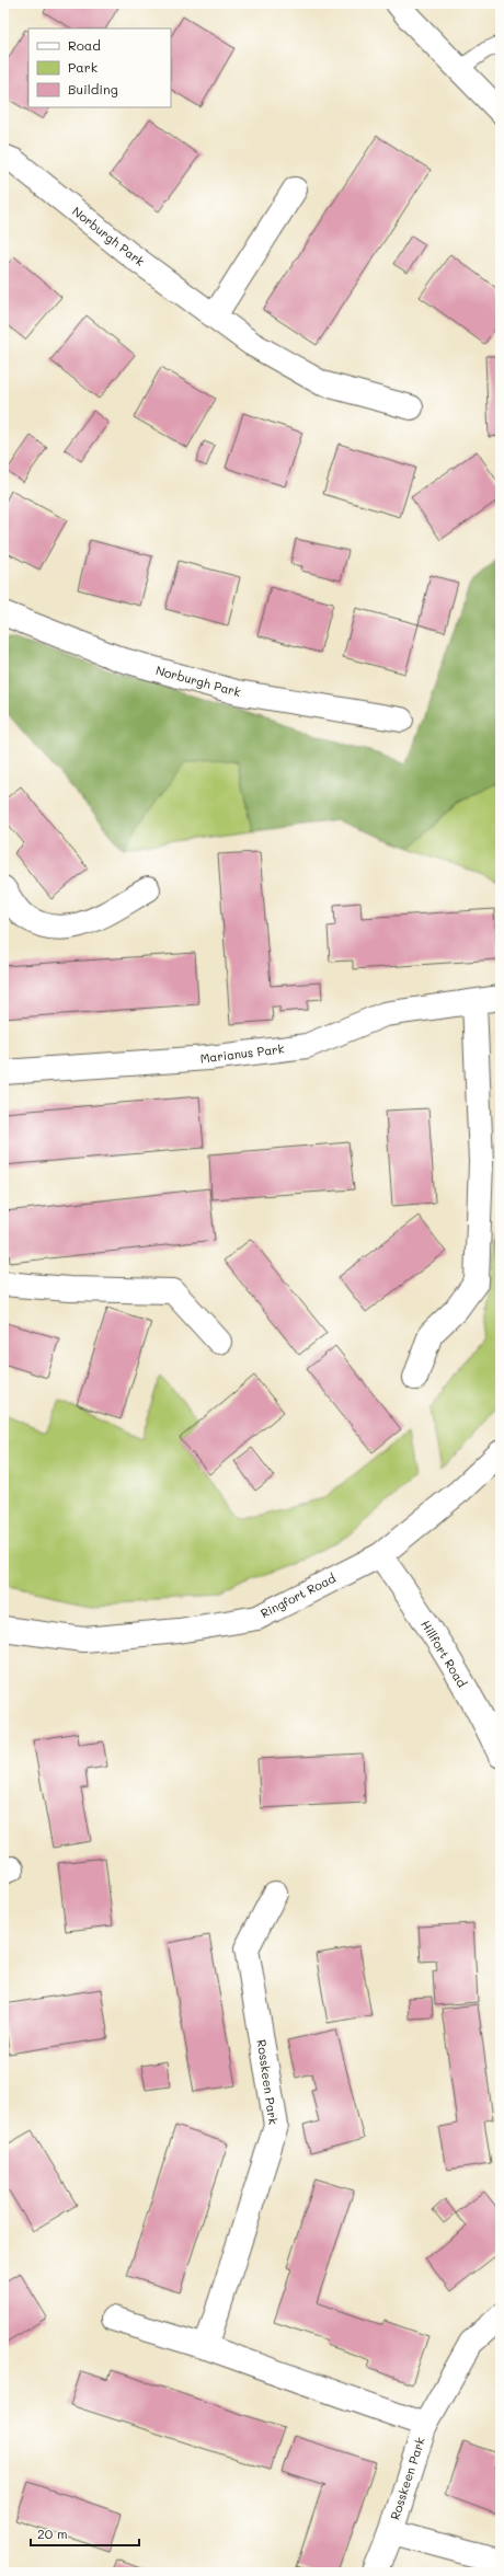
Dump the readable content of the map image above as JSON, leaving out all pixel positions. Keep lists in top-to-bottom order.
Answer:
{
  "streets": {
    "street": [
      "Norburgh Park",
      "Marianus Park",
      "Ringfort Road",
      "Hillfort Road",
      "Rosskeen Park"
    ]
  },
  "crossings": [
    ["Ringfort Road", "Hillfort Road"]
  ],
  "legend": ["Road", "Park", "Building"],
  "scale_bar": "20 m"
}
